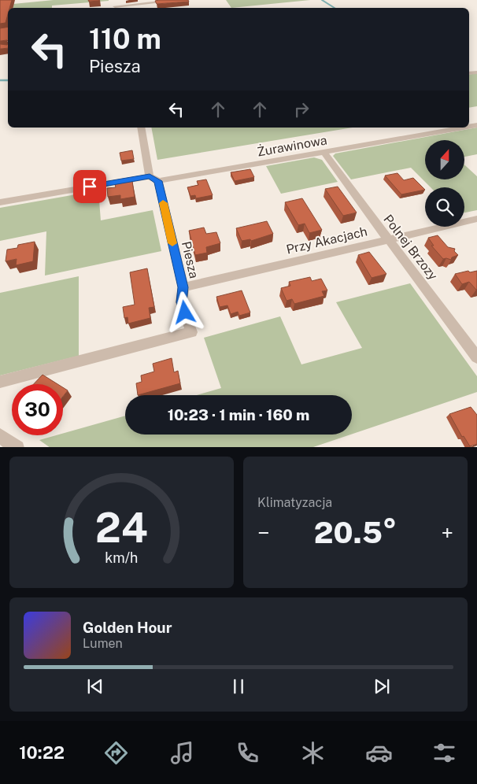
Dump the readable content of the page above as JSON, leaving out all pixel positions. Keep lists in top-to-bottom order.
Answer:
{
  "streets": {
    "street": [
      "Żurawinowa",
      "Przy Akacjach",
      "Polnej Brzozy",
      "Piesza"
    ]
  },
  "crossings": [
    ["Żurawinowa", "Polnej Brzozy"],
    ["Żurawinowa", "Piesza"],
    ["Przy Akacjach", "Polnej Brzozy"],
    ["Przy Akacjach", "Piesza"]
  ],
  "north": "top",
  "page": {
    "turn": ["110 m", "Piesza"],
    "limit": "30",
    "trip": "10:23 · 1 min · 160 m",
    "tile": "Klimatyzacja",
    "heat": ["−", "20.5°", "+"],
    "song": ["Golden Hour", "Lumen"],
    "tabs": "10:22",
    "gauge": ["24", "km/h"]
  }
}
